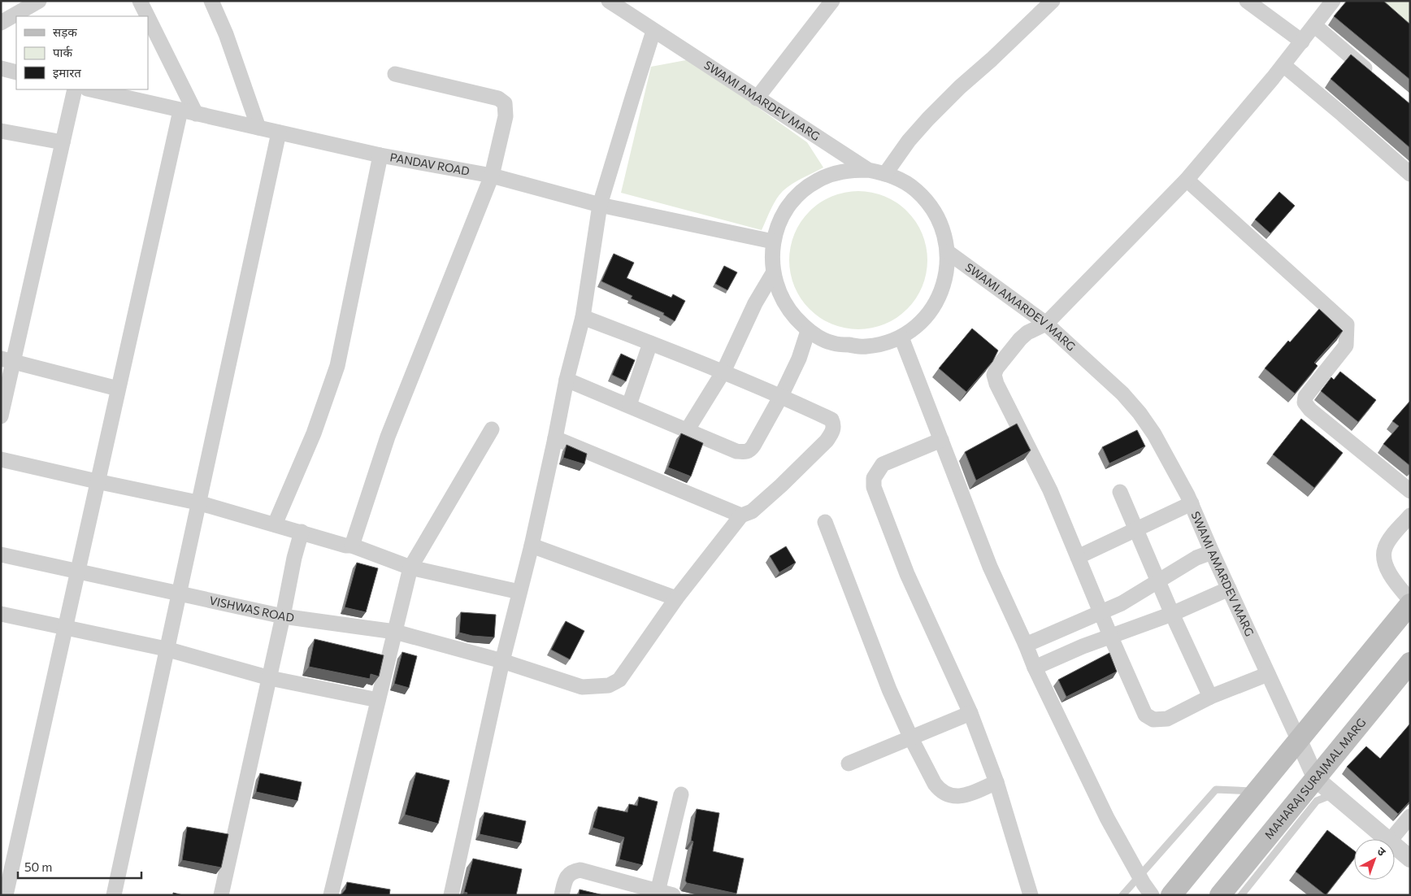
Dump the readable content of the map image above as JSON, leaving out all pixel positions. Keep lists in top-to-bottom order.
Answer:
{
  "streets": {
    "main road": ["MAHARAJ SURAJMAL MARG"],
    "street": ["SWAMI AMARDEV MARG", "PANDAV ROAD", "VISHWAS ROAD"]
  },
  "legend": ["सड़क", "पार्क", "इमारत"],
  "scale_bar": "50 m",
  "north": "top right"
}
